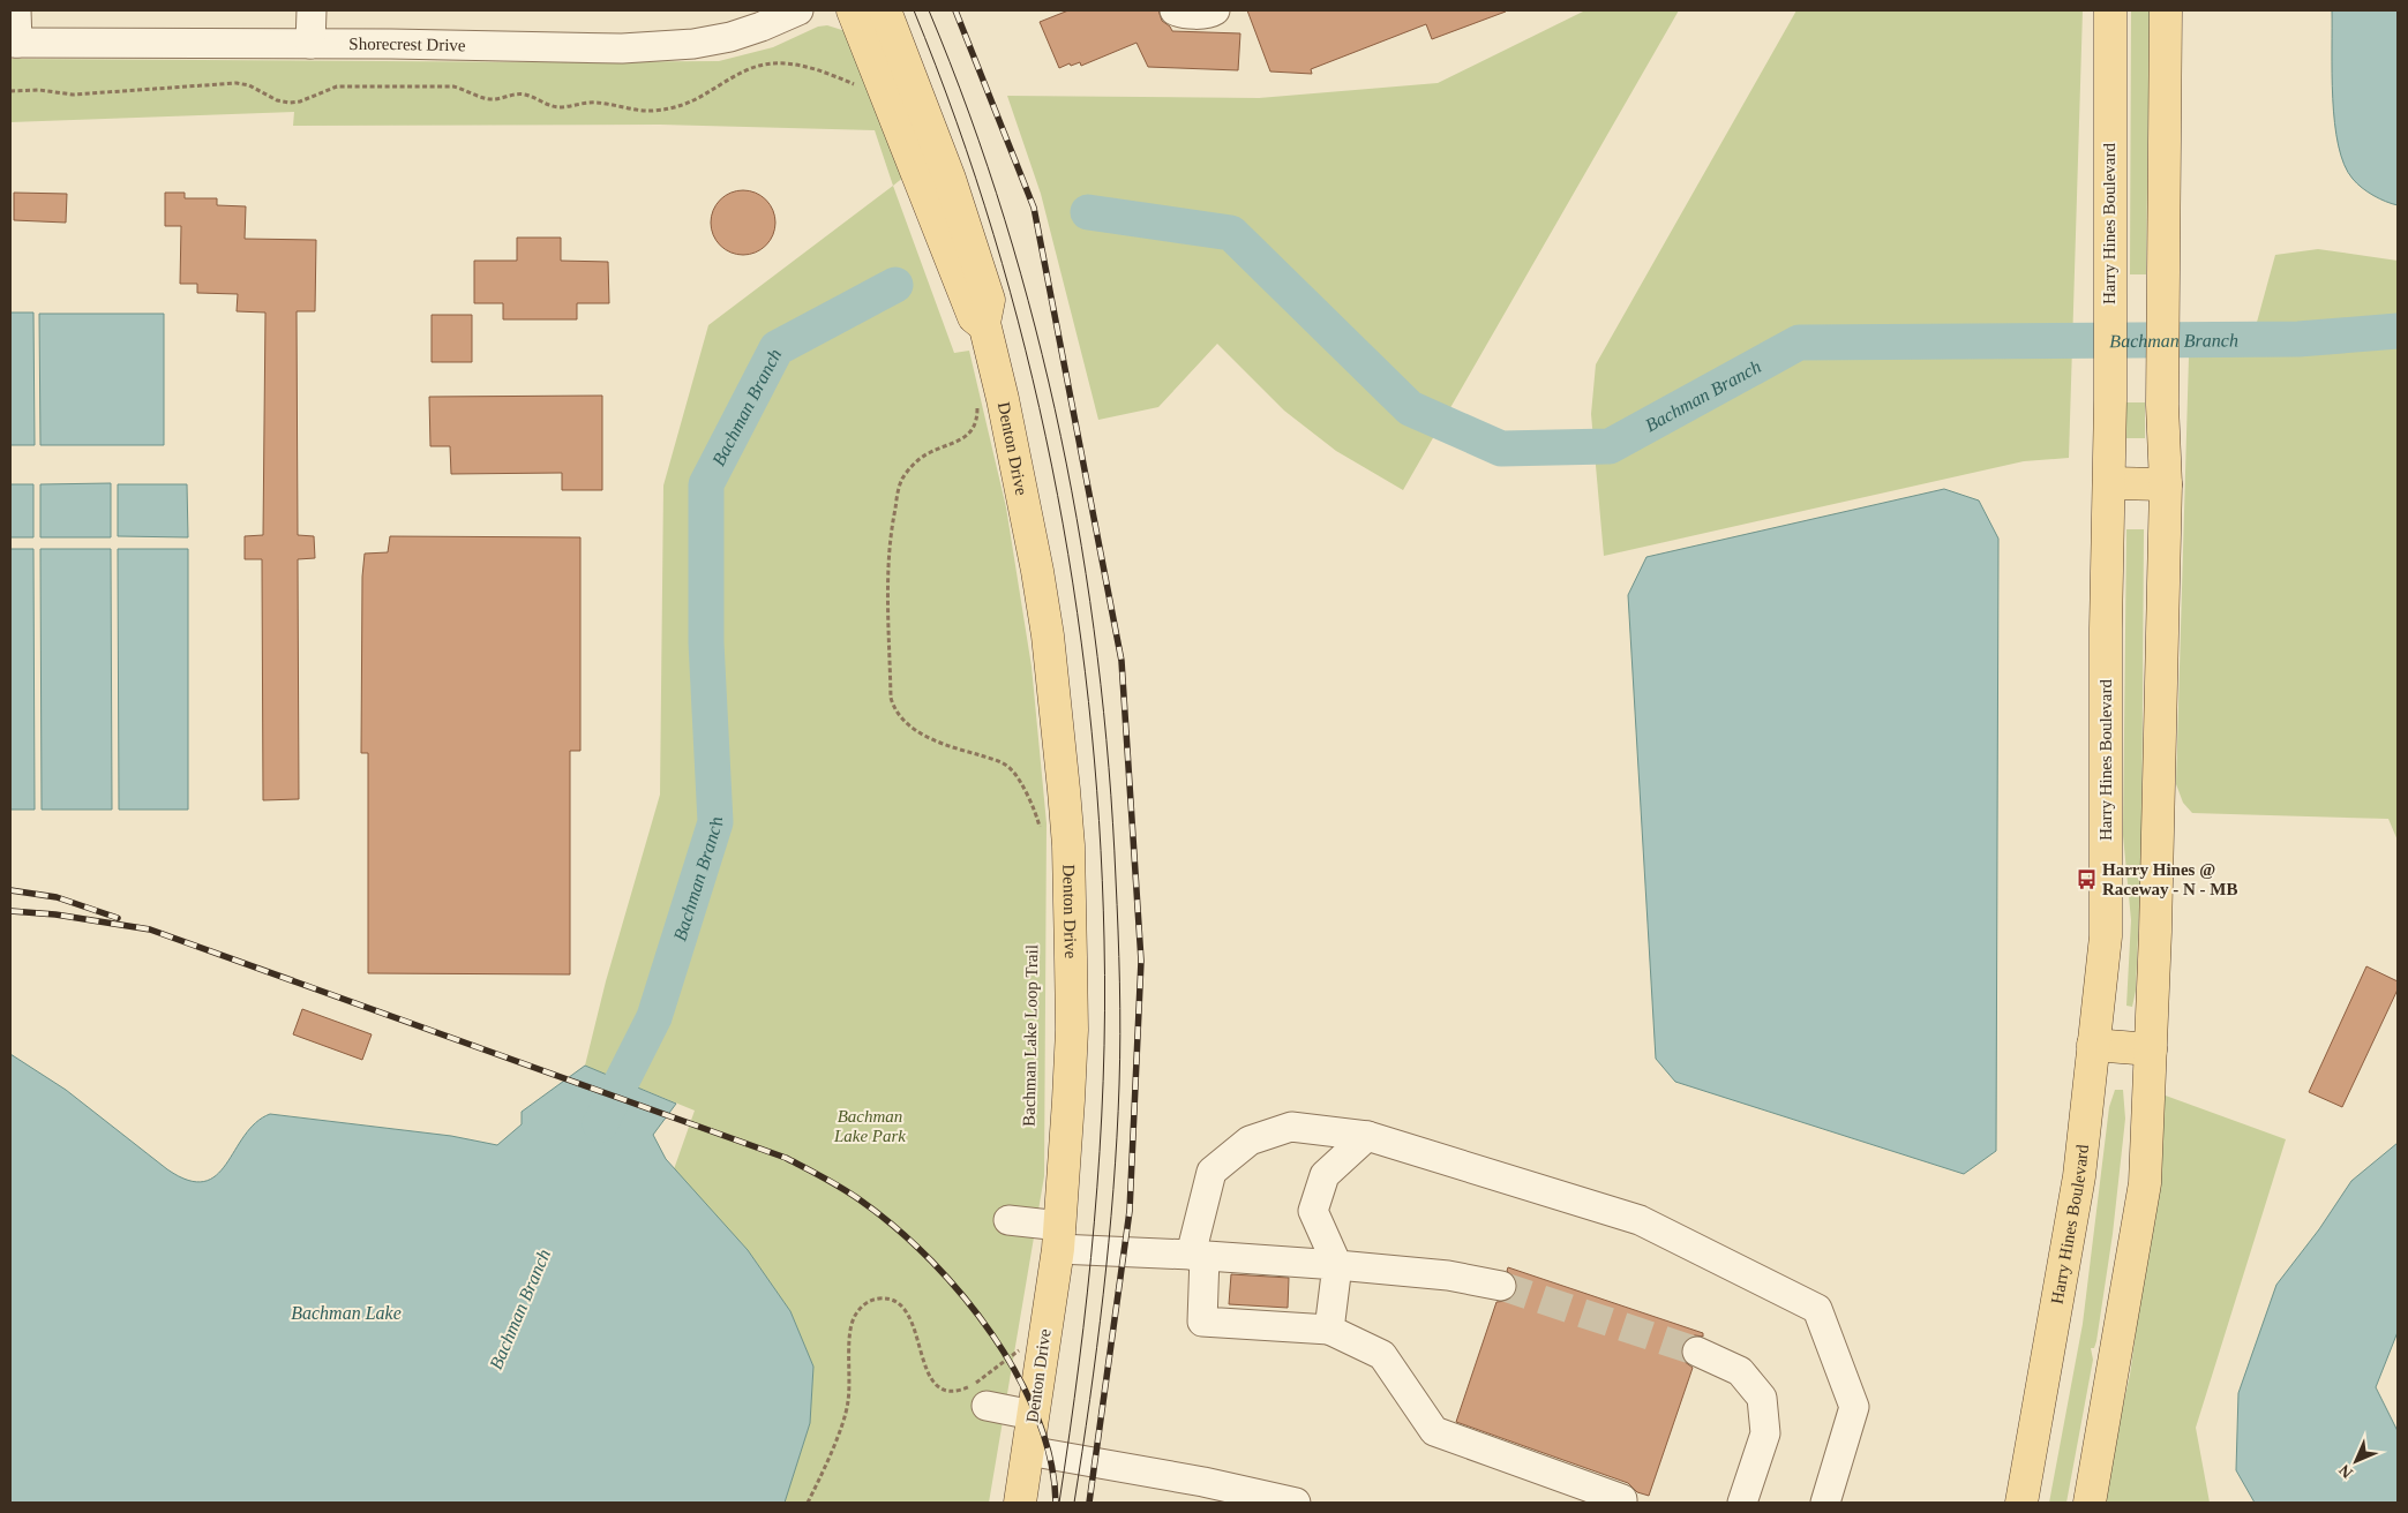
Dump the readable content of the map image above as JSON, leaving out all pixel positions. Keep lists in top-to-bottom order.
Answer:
{
  "streets": {
    "main road": ["Harry Hines Boulevard", "Denton Drive"],
    "street": ["Shorecrest Drive"]
  },
  "water": ["Bachman Branch", "Bachman Lake"],
  "parks": ["Bachman Lake Park"],
  "places": {
    "bus stop": ["Harry Hines @ Raceway - N - MB"]
  },
  "north": "bottom left"
}
